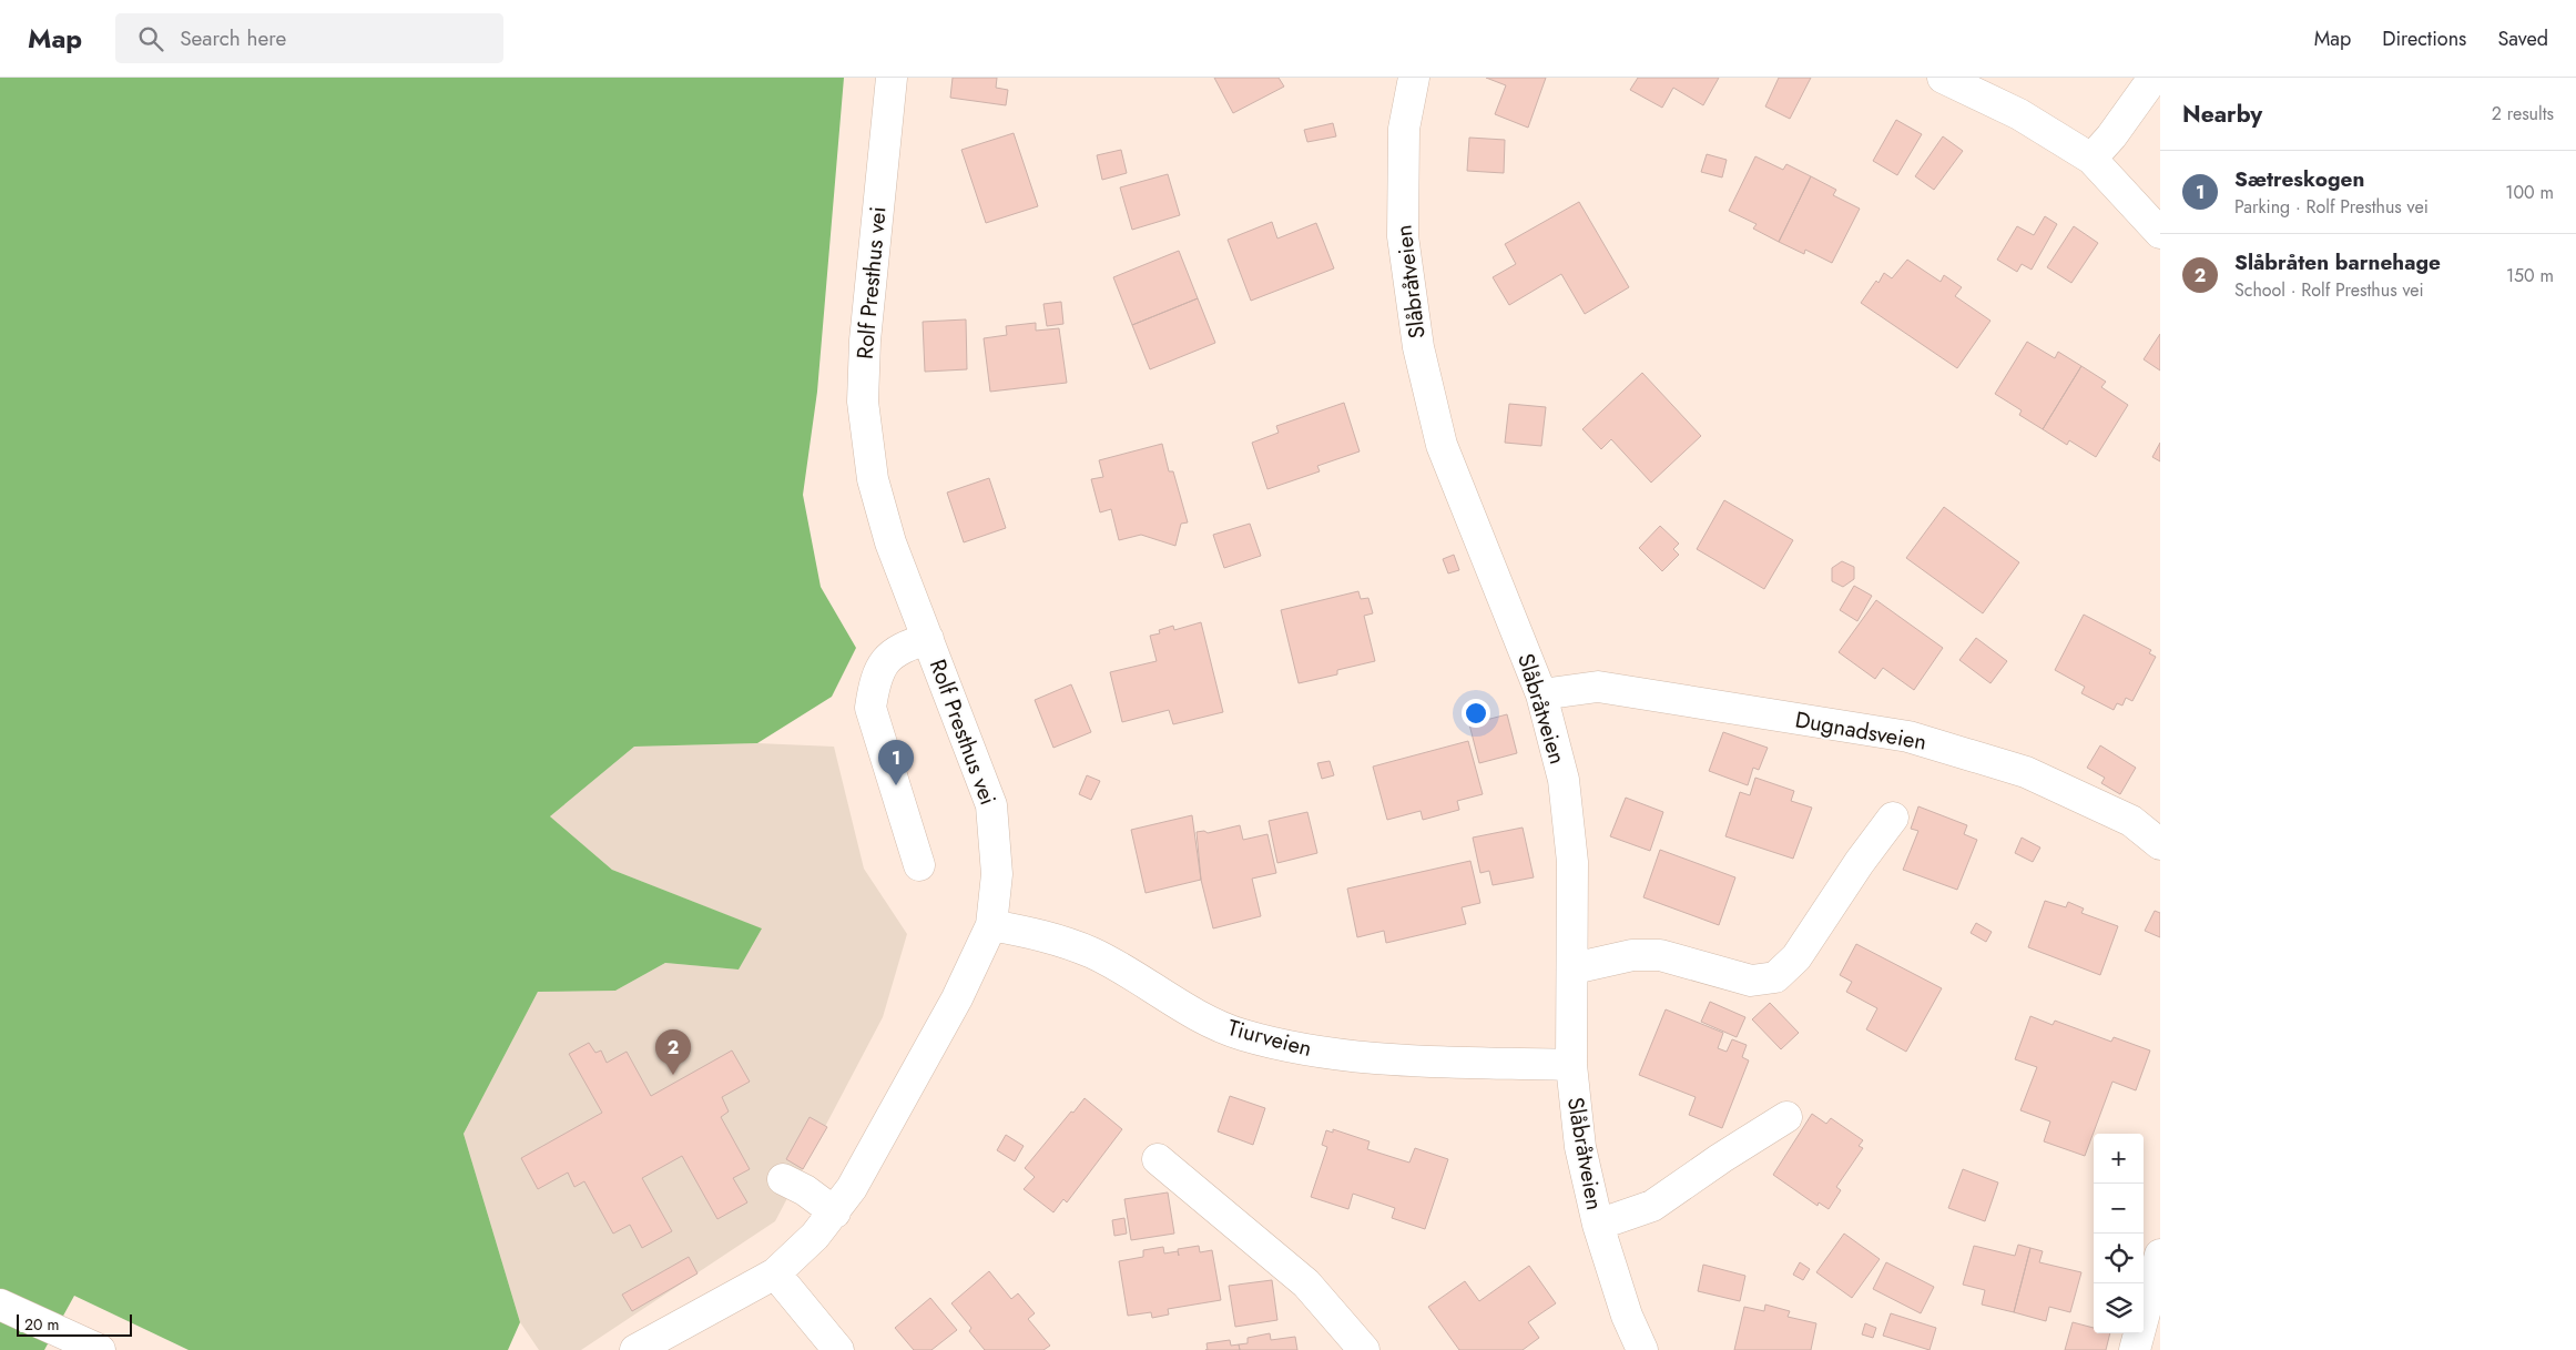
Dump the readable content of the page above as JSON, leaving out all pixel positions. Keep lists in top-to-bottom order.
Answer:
{
  "streets": {
    "street": [
      "Slåbråtveien",
      "Rolf Presthus vei",
      "Dugnadsveien",
      "Tiurveien"
    ]
  },
  "crossings": [
    ["Slåbråtveien", "Dugnadsveien"],
    ["Slåbråtveien", "Tiurveien"],
    ["Rolf Presthus vei", "Tiurveien"]
  ],
  "scale_bar": "20 m",
  "page": {
    "header": "Map",
    "search": "Search here",
    "nav": ["Map", "Directions", "Saved"],
    "heading": ["Nearby", "2 results"],
    "list": [
      {
        "mark": "1",
        "name": "Sætreskogen",
        "note": "Parking · Rolf Presthus vei",
        "value": "100 m"
      },
      {
        "mark": "2",
        "name": "Slåbråten barnehage",
        "note": "School · Rolf Presthus vei",
        "value": "150 m"
      }
    ],
    "pins": ["1", "2"],
    "map_buttons": ["+", "−"],
    "scale": "20 m"
  }
}
